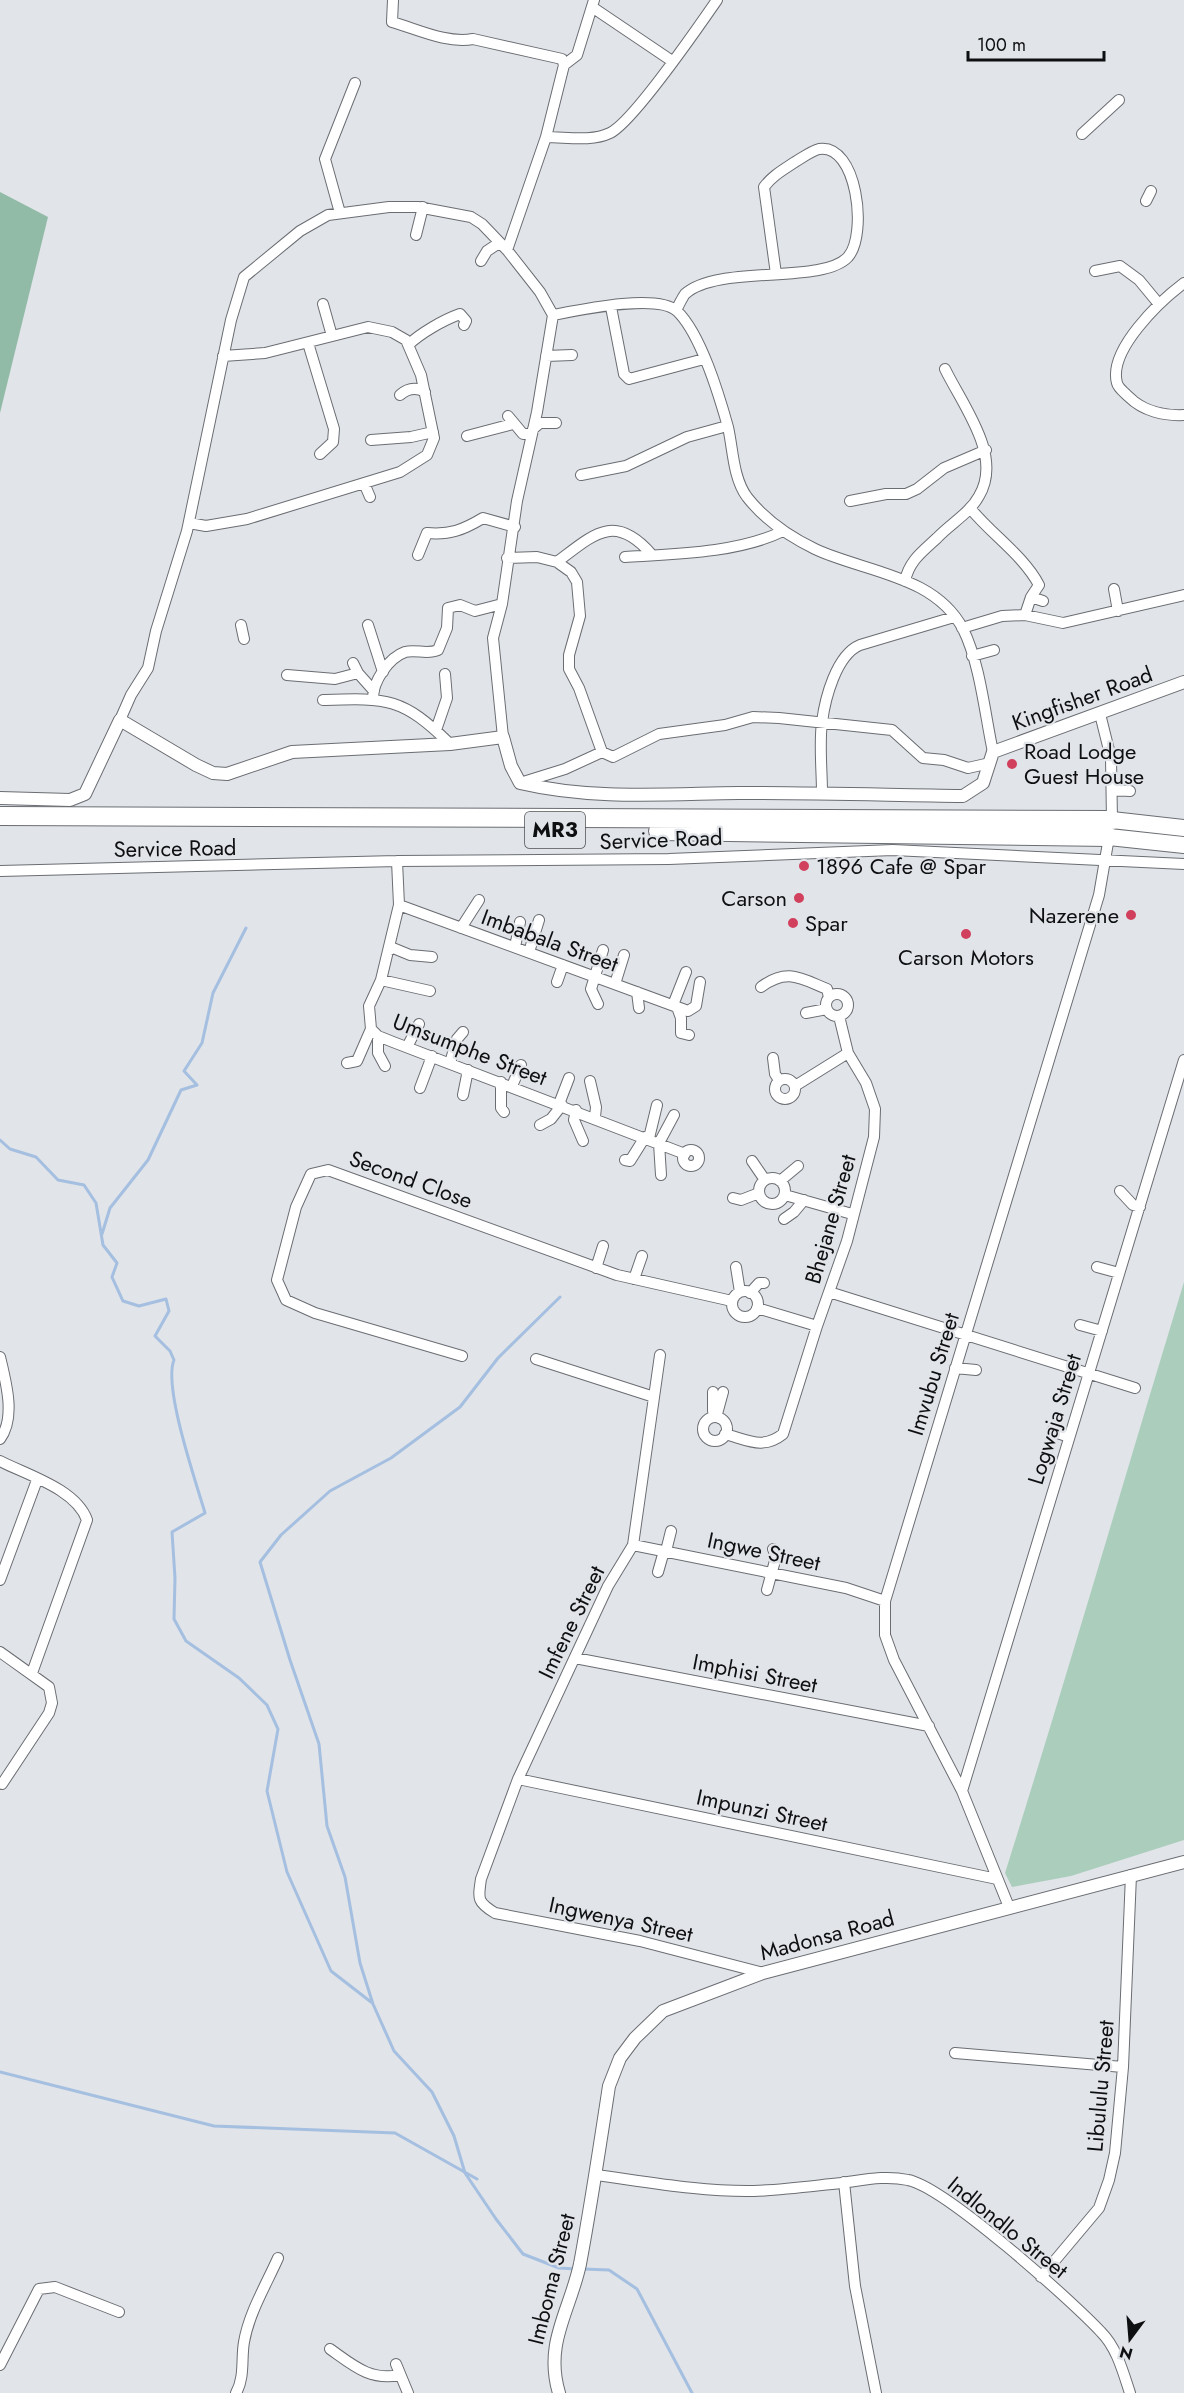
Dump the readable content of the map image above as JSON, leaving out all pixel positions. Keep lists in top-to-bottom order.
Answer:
{
  "streets": {
    "highway": ["MR3"],
    "street": [
      "Kingfisher Road",
      "Service Road",
      "Imbabala Street",
      "Umsumphe Street",
      "Second Close",
      "Bhejane Street",
      "Imvubu Street",
      "Logwaja Street",
      "Ingwe Street",
      "Imfene Street",
      "Imphisi Street",
      "Impunzi Street",
      "Ingwenya Street",
      "Madonsa Road",
      "Libululu Street",
      "Indlondlo Street",
      "Imboma Street"
    ]
  },
  "crossings": [
    ["Kingfisher Road", "Imvubu Street"],
    ["MR3", "Imvubu Street"],
    ["Service Road", "Umsumphe Street"],
    ["Service Road", "Imvubu Street"],
    ["Imbabala Street", "Umsumphe Street"],
    ["Imvubu Street", "Logwaja Street"],
    ["Imvubu Street", "Ingwe Street"],
    ["Imvubu Street", "Imphisi Street"],
    ["Imvubu Street", "Impunzi Street"],
    ["Imvubu Street", "Madonsa Road"],
    ["Ingwe Street", "Imfene Street"],
    ["Imfene Street", "Imphisi Street"],
    ["Imfene Street", "Impunzi Street"],
    ["Imfene Street", "Ingwenya Street"],
    ["Ingwenya Street", "Madonsa Road"],
    ["Madonsa Road", "Libululu Street"],
    ["Madonsa Road", "Indlondlo Street"],
    ["Madonsa Road", "Imboma Street"],
    ["Libululu Street", "Indlondlo Street"],
    ["Indlondlo Street", "Imboma Street"]
  ],
  "places": [
    "Road Lodge Guest House",
    "1896 Cafe @ Spar",
    "Carson",
    "Nazerene",
    "Spar",
    "Carson Motors"
  ],
  "scale_bar": "100 m",
  "north": "bottom"
}
